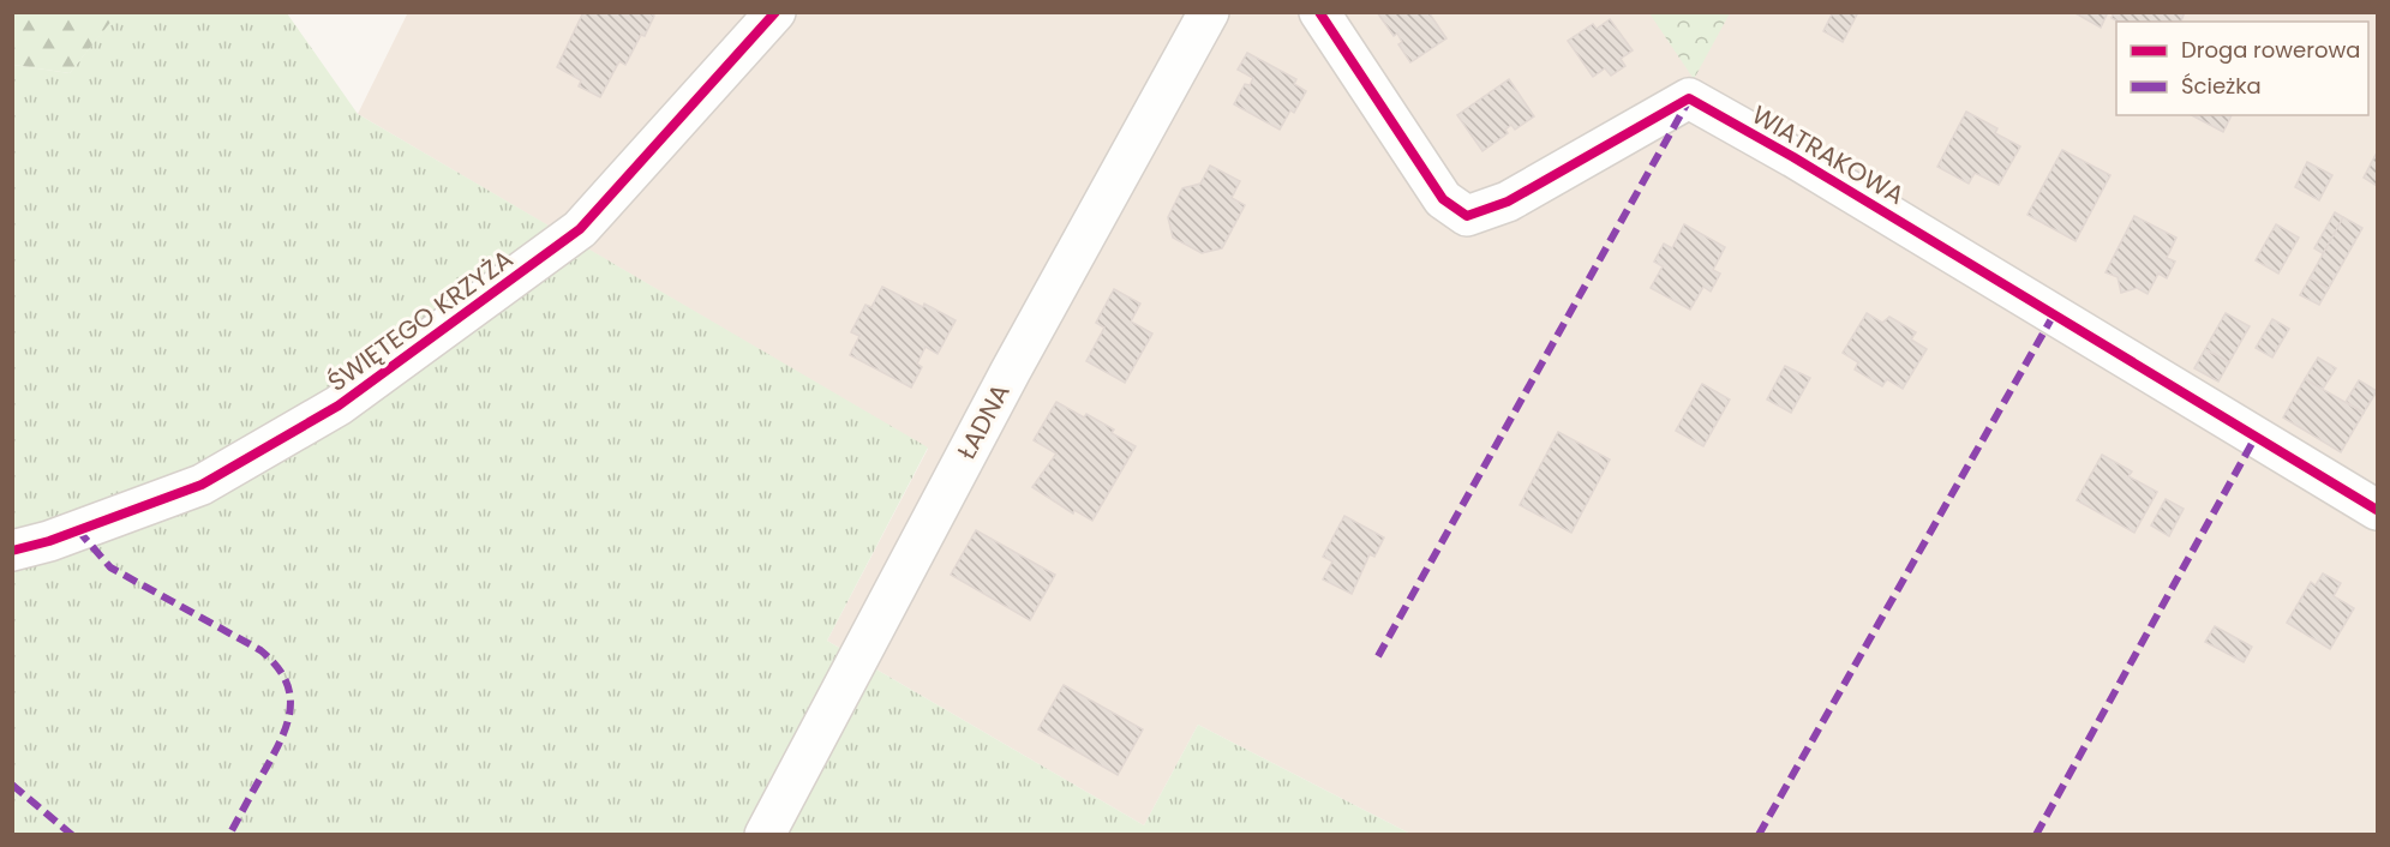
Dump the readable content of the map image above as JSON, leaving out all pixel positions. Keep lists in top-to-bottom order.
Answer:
{
  "streets": {
    "street": ["WIATRAKOWA", "ŚWIĘTEGO KRZYŻA", "ŁADNA"]
  },
  "legend": ["Droga rowerowa", "Ścieżka"]
}
